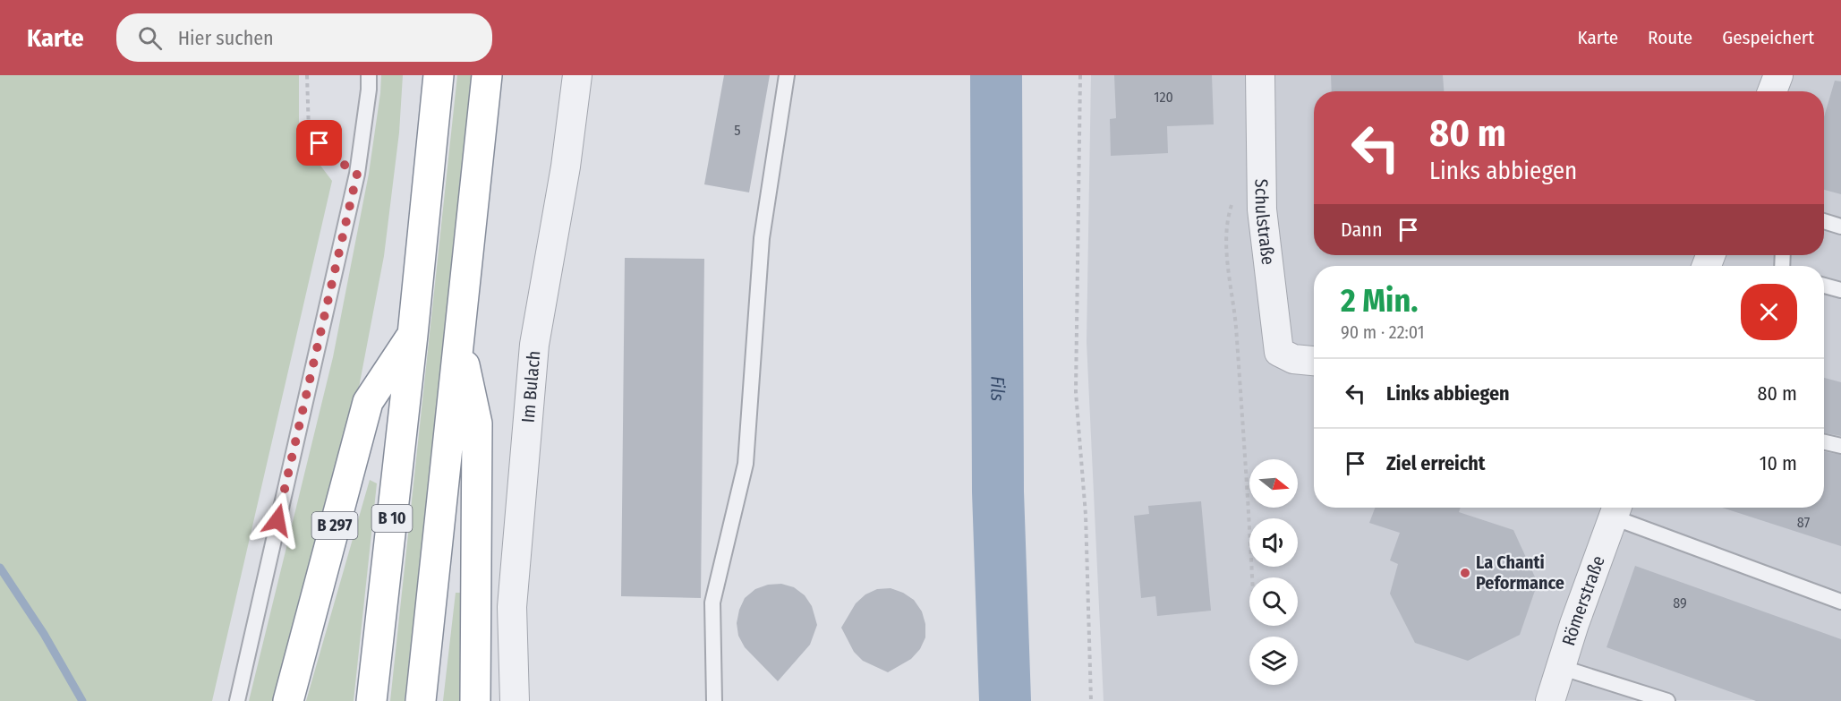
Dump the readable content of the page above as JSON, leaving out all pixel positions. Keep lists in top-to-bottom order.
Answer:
{
  "streets": {
    "highway": ["B 10", "B 297"],
    "street": ["Schulstraße", "Im Bulach", "Römerstraße"]
  },
  "crossings": [
    ["B 10", "B 297"]
  ],
  "water": ["Fils"],
  "places": ["La Chanti Peformance"],
  "house_numbers": [
    "120",
    "5",
    "87",
    "89"
  ],
  "north": "right",
  "page": {
    "header": "Karte",
    "search": "Hier suchen",
    "nav": ["Karte", "Route", "Gespeichert"],
    "turn": ["80 m", "Links abbiegen"],
    "then": "Dann",
    "heading": ["2 Min.", "90 m · 22:01"],
    "list": [
      {
        "name": "Links abbiegen",
        "value": "80 m"
      },
      {
        "name": "Ziel erreicht",
        "value": "10 m"
      }
    ]
  }
}
